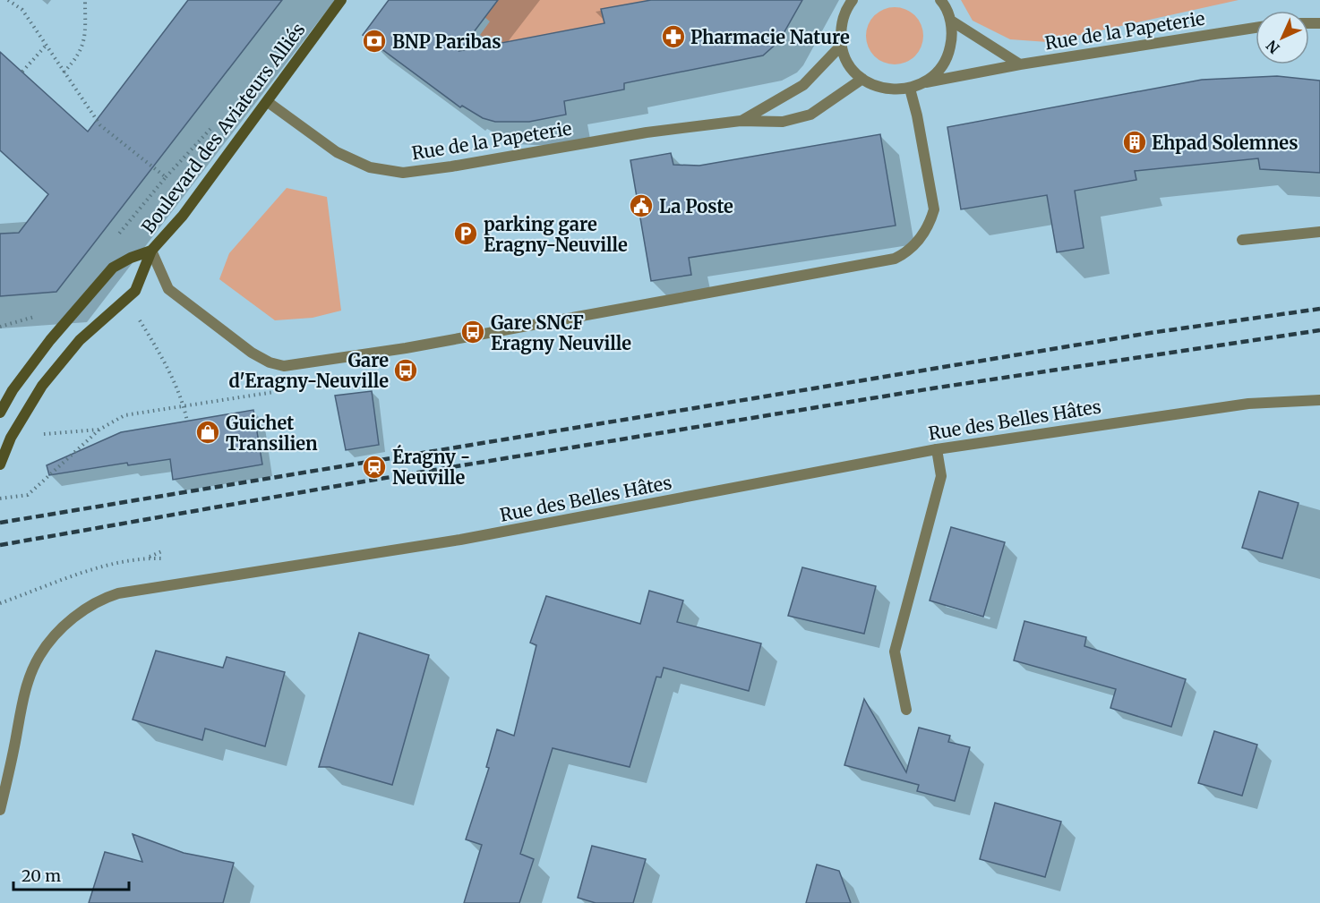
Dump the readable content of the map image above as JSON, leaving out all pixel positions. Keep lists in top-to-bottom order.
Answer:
{
  "streets": {
    "main road": ["Boulevard des Aviateurs Alliés"],
    "street": ["Rue de la Papeterie", "Rue des Belles Hâtes"]
  },
  "crossings": [
    ["Rue de la Papeterie", "Boulevard des Aviateurs Alliés"]
  ],
  "places": {
    "pharmacy": ["Pharmacie Nature"],
    "bank": ["BNP Paribas"],
    "building": ["Ehpad Solemnes"],
    "public building": ["La Poste"],
    "parking": ["parking gare Eragny-Neuville"],
    "bus stop": ["Gare SNCF Eragny Neuville", "Gare d'Eragny-Neuville"],
    "shop": ["Guichet Transilien"],
    "station": ["Éragny - Neuville"]
  },
  "scale_bar": "20 m",
  "north": "bottom left"
}
